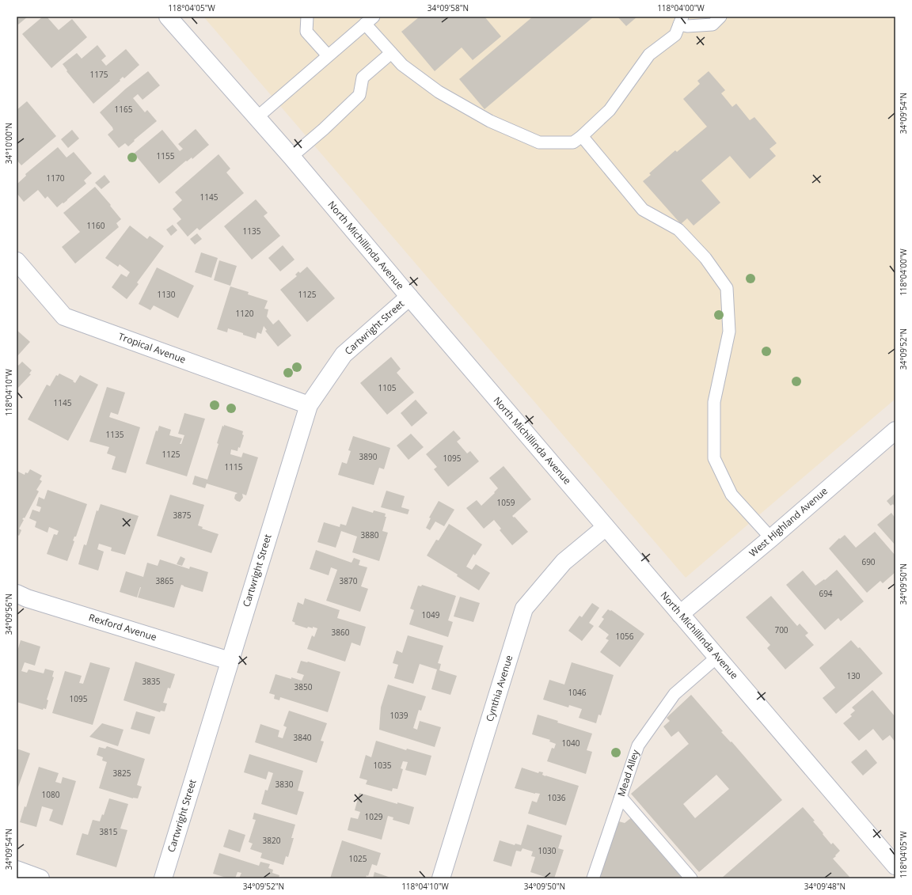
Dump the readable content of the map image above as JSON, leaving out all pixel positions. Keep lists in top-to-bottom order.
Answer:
{
  "streets": {
    "street": [
      "North Michillinda Avenue",
      "Cartwright Street",
      "Tropical Avenue",
      "West Highland Avenue",
      "Rexford Avenue",
      "Cynthia Avenue"
    ],
    "lane": ["Mead Alley"]
  },
  "crossings": [
    ["North Michillinda Avenue", "Cartwright Street"],
    ["North Michillinda Avenue", "West Highland Avenue"],
    ["North Michillinda Avenue", "Cynthia Avenue"],
    ["North Michillinda Avenue", "Mead Alley"],
    ["Cartwright Street", "Tropical Avenue"],
    ["Cartwright Street", "Rexford Avenue"]
  ],
  "house_numbers": [
    "1175",
    "1165",
    "1155",
    "1170",
    "1145",
    "1160",
    "1135",
    "1130",
    "1125",
    "1120",
    "1105",
    "1145",
    "1135",
    "1125",
    "3890",
    "1095",
    "1115",
    "1059",
    "3875",
    "3880",
    "690",
    "3865",
    "3870",
    "694",
    "1049",
    "700",
    "3860",
    "1056",
    "130",
    "3835",
    "3850",
    "1046",
    "1095",
    "1039",
    "3840",
    "1040",
    "1035",
    "3825",
    "3830",
    "1080",
    "1036",
    "1029",
    "3815",
    "3820",
    "1030",
    "1025"
  ],
  "coordinates": [
    "118°04'05\"W",
    "34°09'58\"N",
    "118°04'00\"W",
    "34°09'54\"N",
    "34°10'00\"N",
    "34°09'52\"N",
    "118°04'10\"W",
    "34°09'50\"N",
    "34°09'56\"N",
    "34°09'48\"N"
  ]
}
